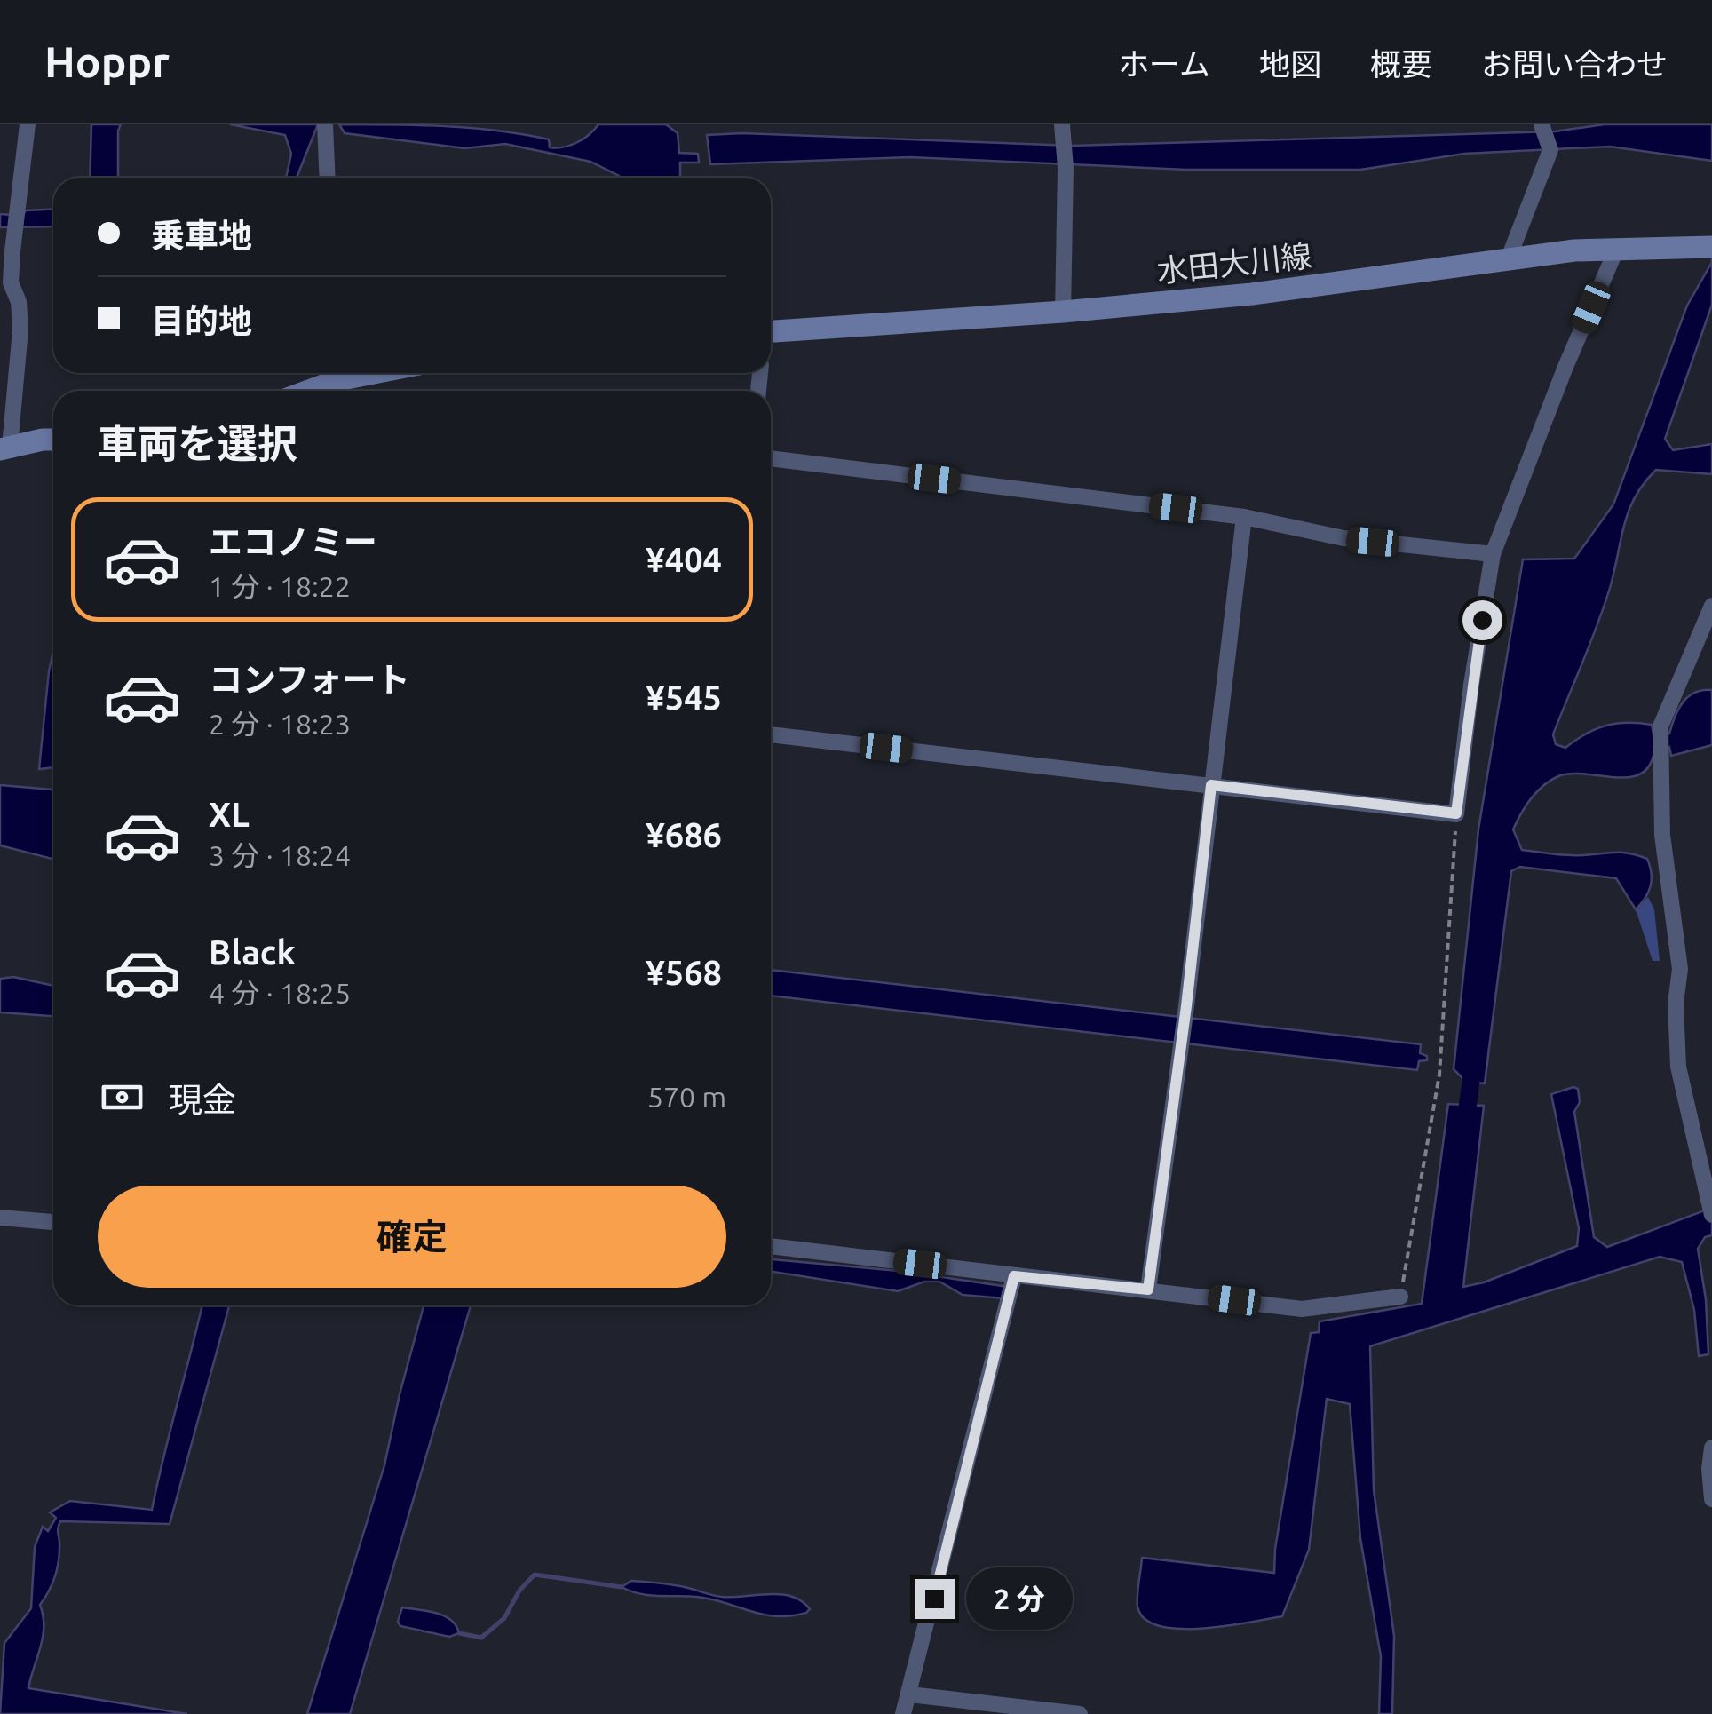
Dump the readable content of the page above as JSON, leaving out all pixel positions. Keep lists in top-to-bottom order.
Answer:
{
  "streets": {
    "main road": ["水田大川線"]
  },
  "page": {
    "header": "Hoppr",
    "nav": [
      "ホーム",
      "地図",
      "概要",
      "お問い合わせ"
    ],
    "banner": ["乗車地", "目的地"],
    "heading": "車両を選択",
    "list": [
      {
        "name": "エコノミー",
        "note": "1 分 · 18:22",
        "value": "¥404"
      },
      {
        "name": "コンフォート",
        "note": "2 分 · 18:23",
        "value": "¥545"
      },
      {
        "name": "XL",
        "note": "3 分 · 18:24",
        "value": "¥686"
      },
      {
        "name": "Black",
        "note": "4 分 · 18:25",
        "value": "¥568"
      }
    ],
    "pay": ["現金", "570 m"],
    "buttons": "確定",
    "bubble": "2 分"
  }
}
